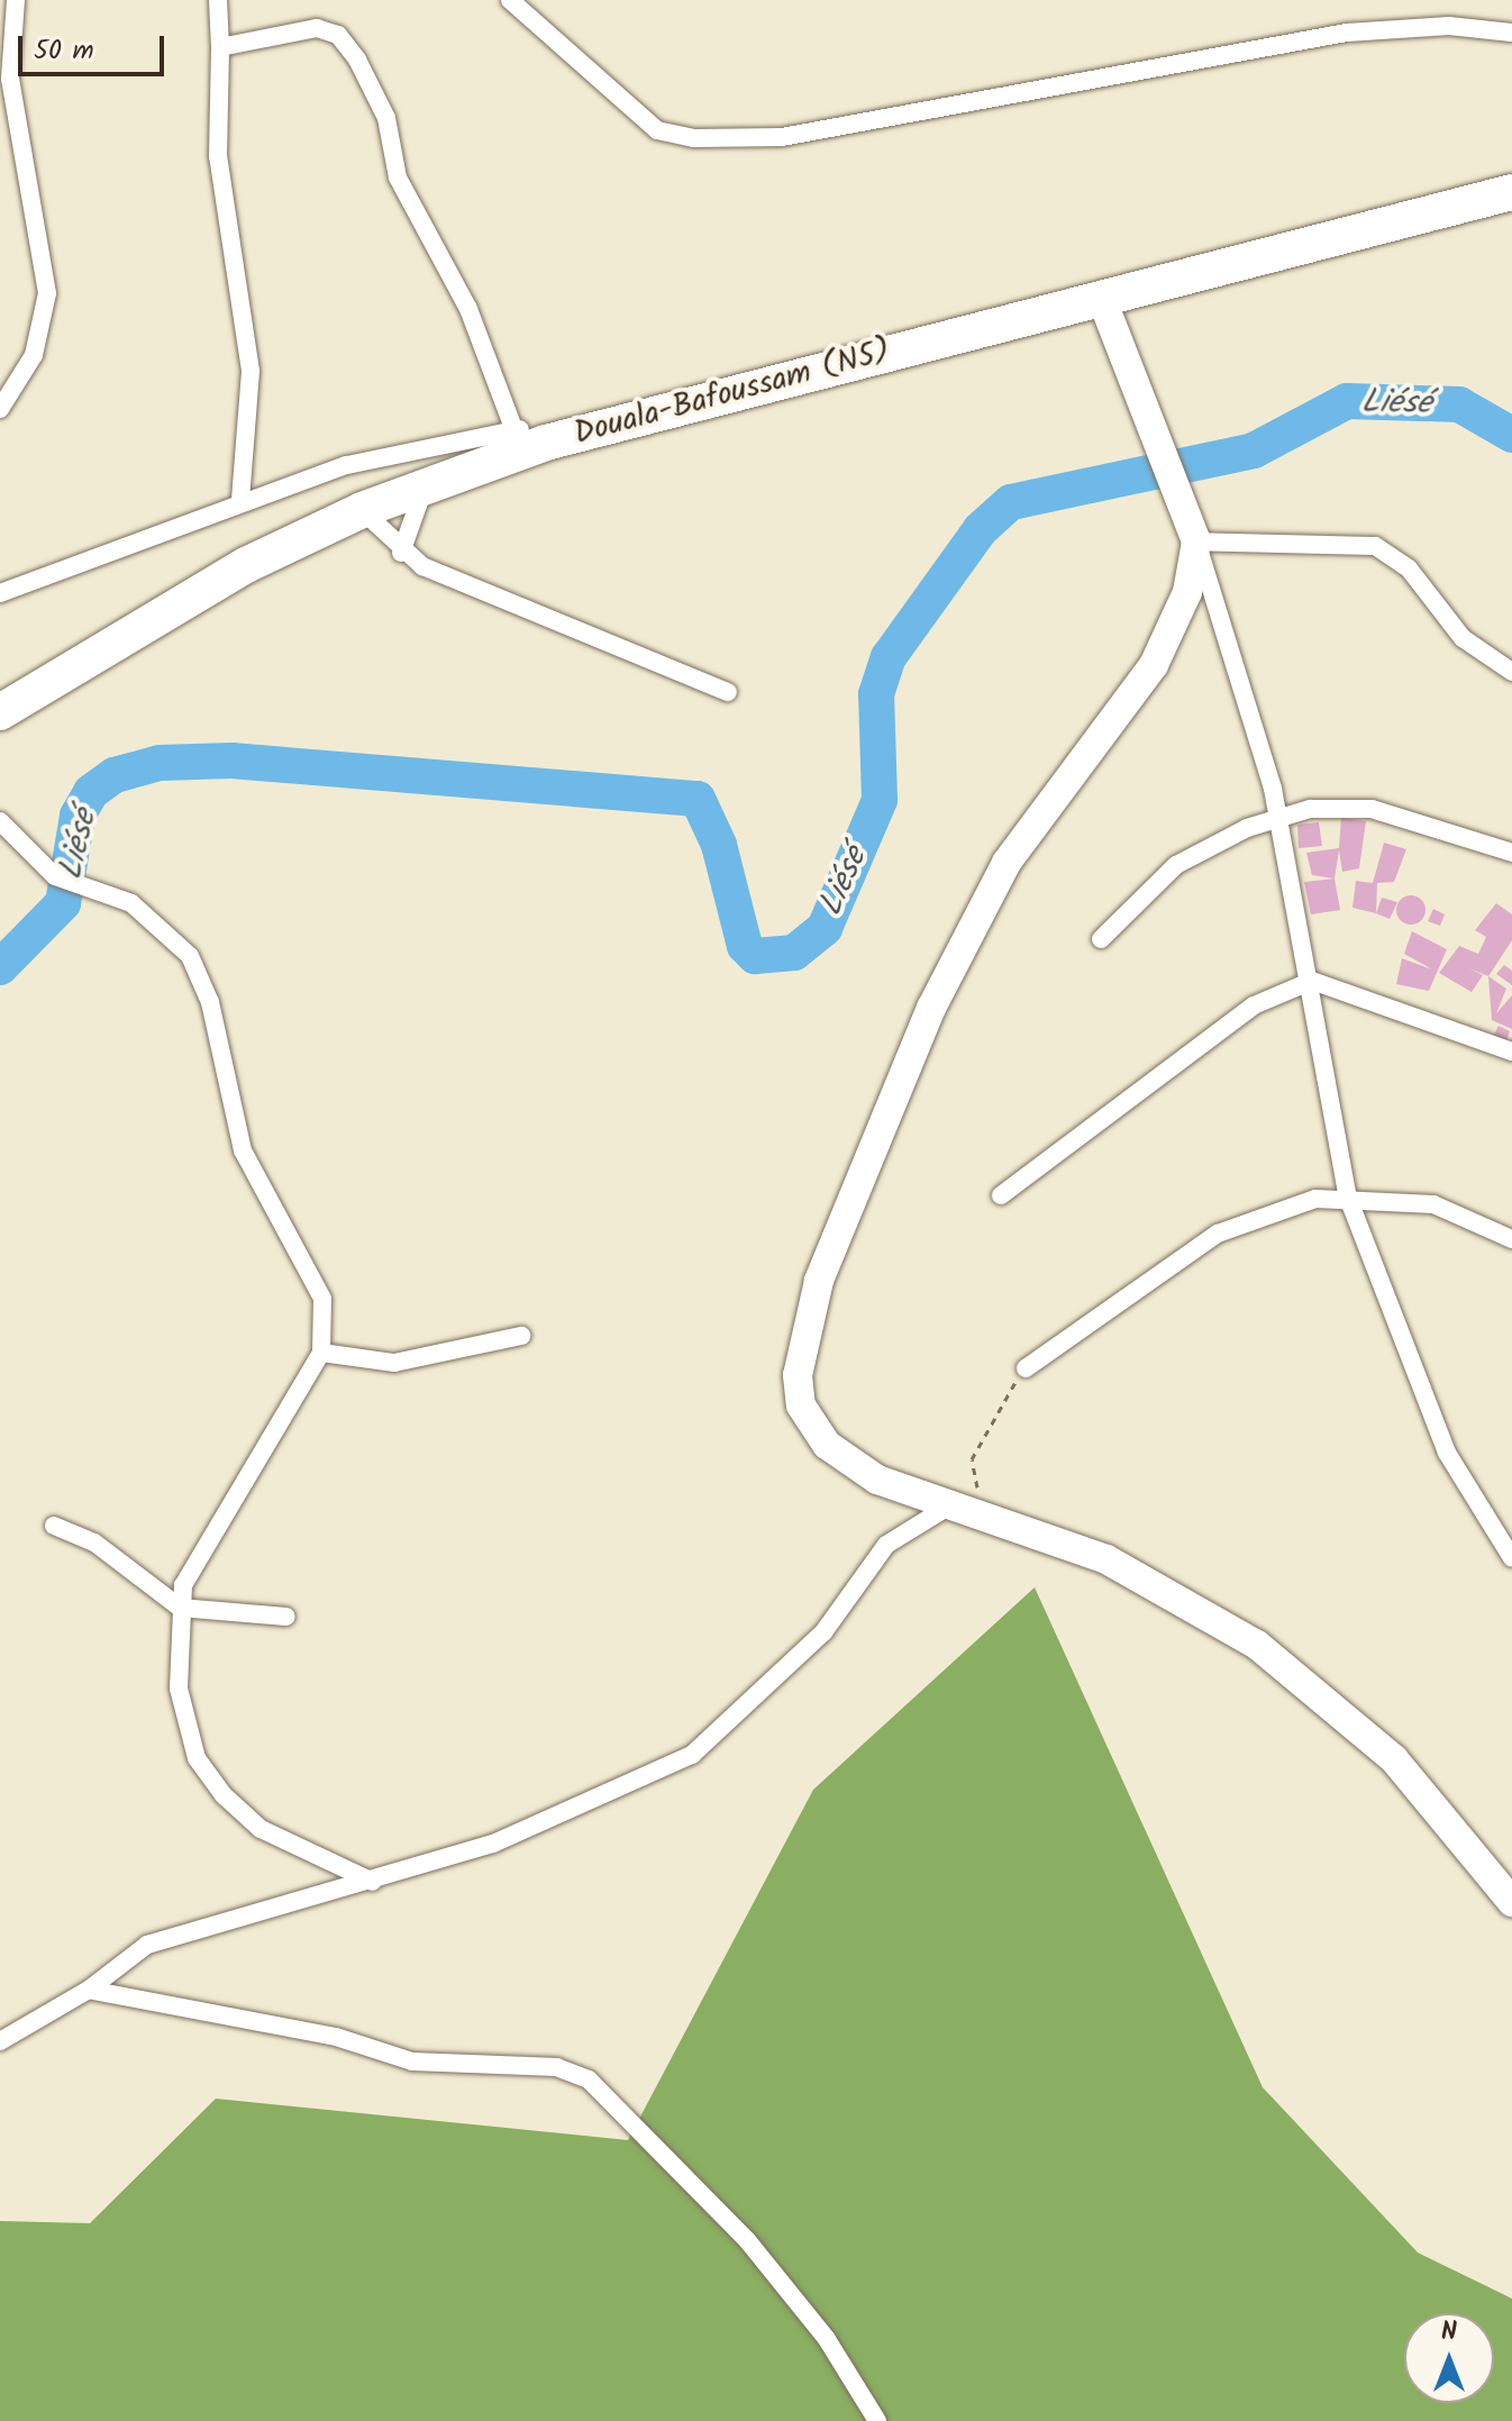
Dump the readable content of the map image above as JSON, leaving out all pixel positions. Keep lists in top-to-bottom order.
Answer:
{
  "streets": {
    "highway": ["Douala-Bafoussam (N5)"]
  },
  "water": ["Liésé"],
  "scale_bar": "50 m",
  "north": "top"
}
